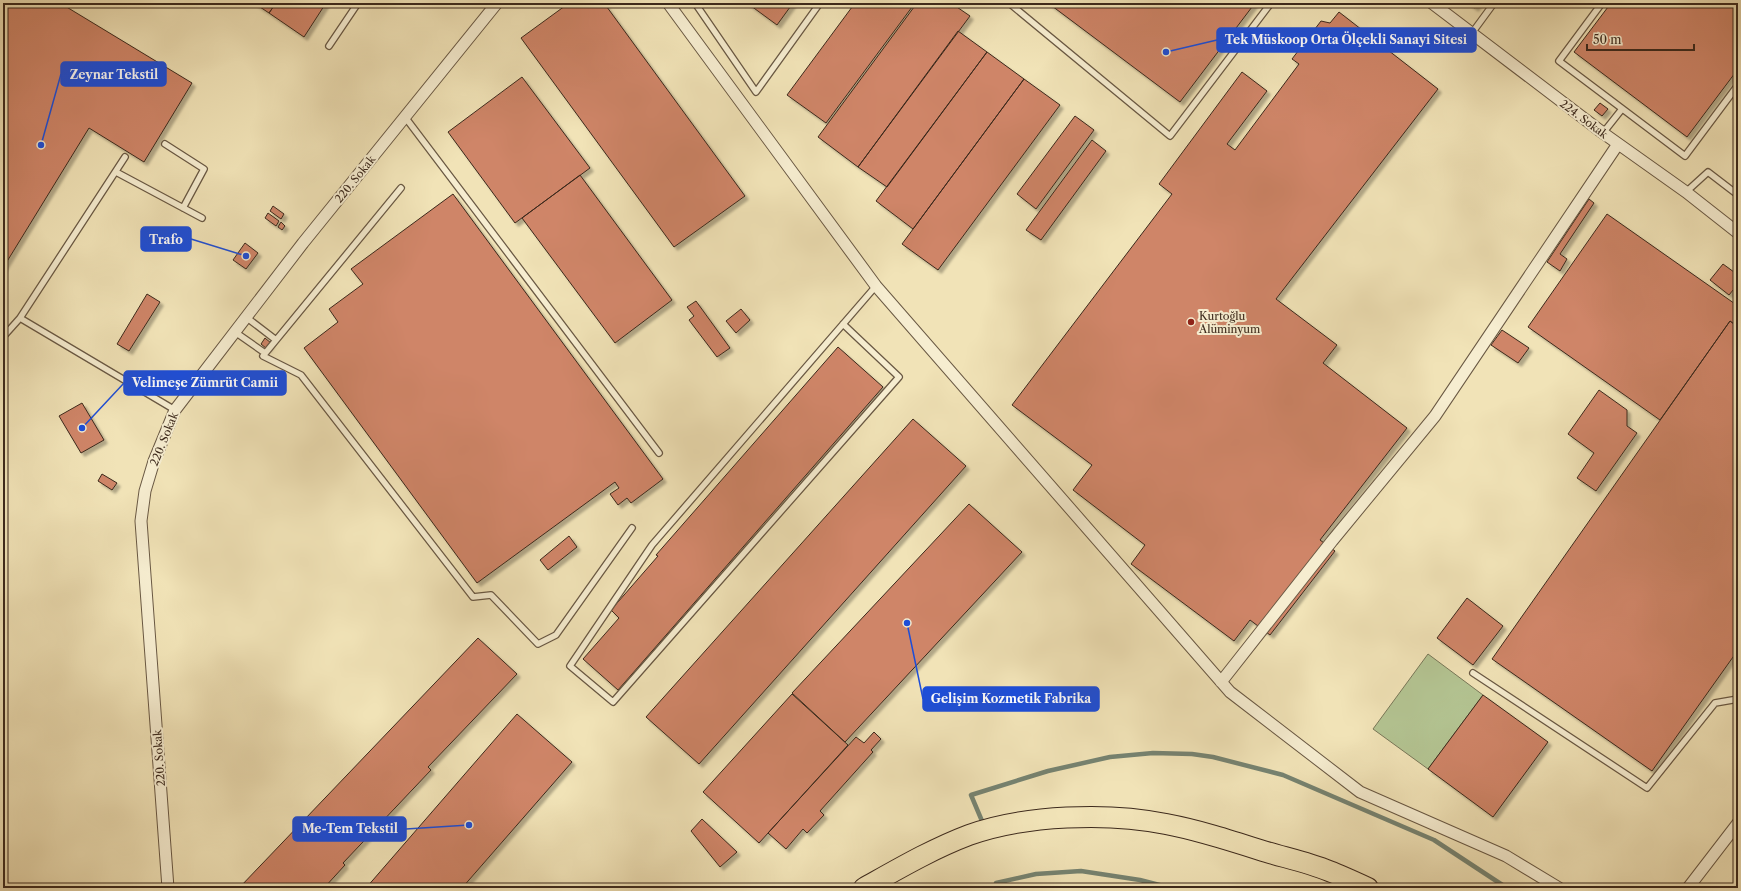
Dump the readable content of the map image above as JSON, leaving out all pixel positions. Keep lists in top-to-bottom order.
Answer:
{
  "streets": {
    "street": ["224. Sokak", "220. Sokak"]
  },
  "places": [
    "Tek Müskoop Orta Ölçekli Sanayi Sitesi",
    "Zeynar Tekstil",
    "Trafo",
    "Kurtoğlu Alüminyum",
    "Velimeşe Zümrüt Camii",
    "Gelişim Kozmetik Fabrika",
    "Me-Tem Tekstil"
  ],
  "scale_bar": "50 m"
}
